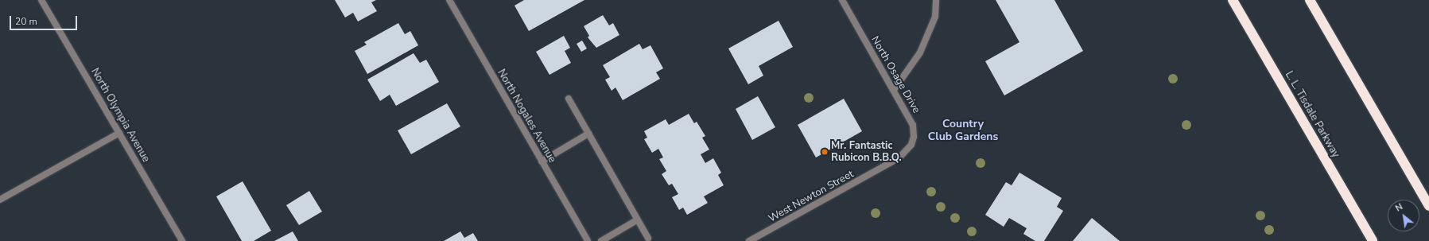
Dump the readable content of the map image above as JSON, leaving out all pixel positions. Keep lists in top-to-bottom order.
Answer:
{
  "streets": {
    "highway": ["L. L. Tisdale Parkway"],
    "street": [
      "North Osage Drive",
      "North Olympia Avenue",
      "North Nogales Avenue",
      "West Newton Street"
    ]
  },
  "crossings": [
    ["North Osage Drive", "West Newton Street"]
  ],
  "districts": ["Country Club Gardens"],
  "places": ["Mr. Fantastic Rubicon B.B.Q."],
  "scale_bar": "20 m",
  "north": "top left"
}
